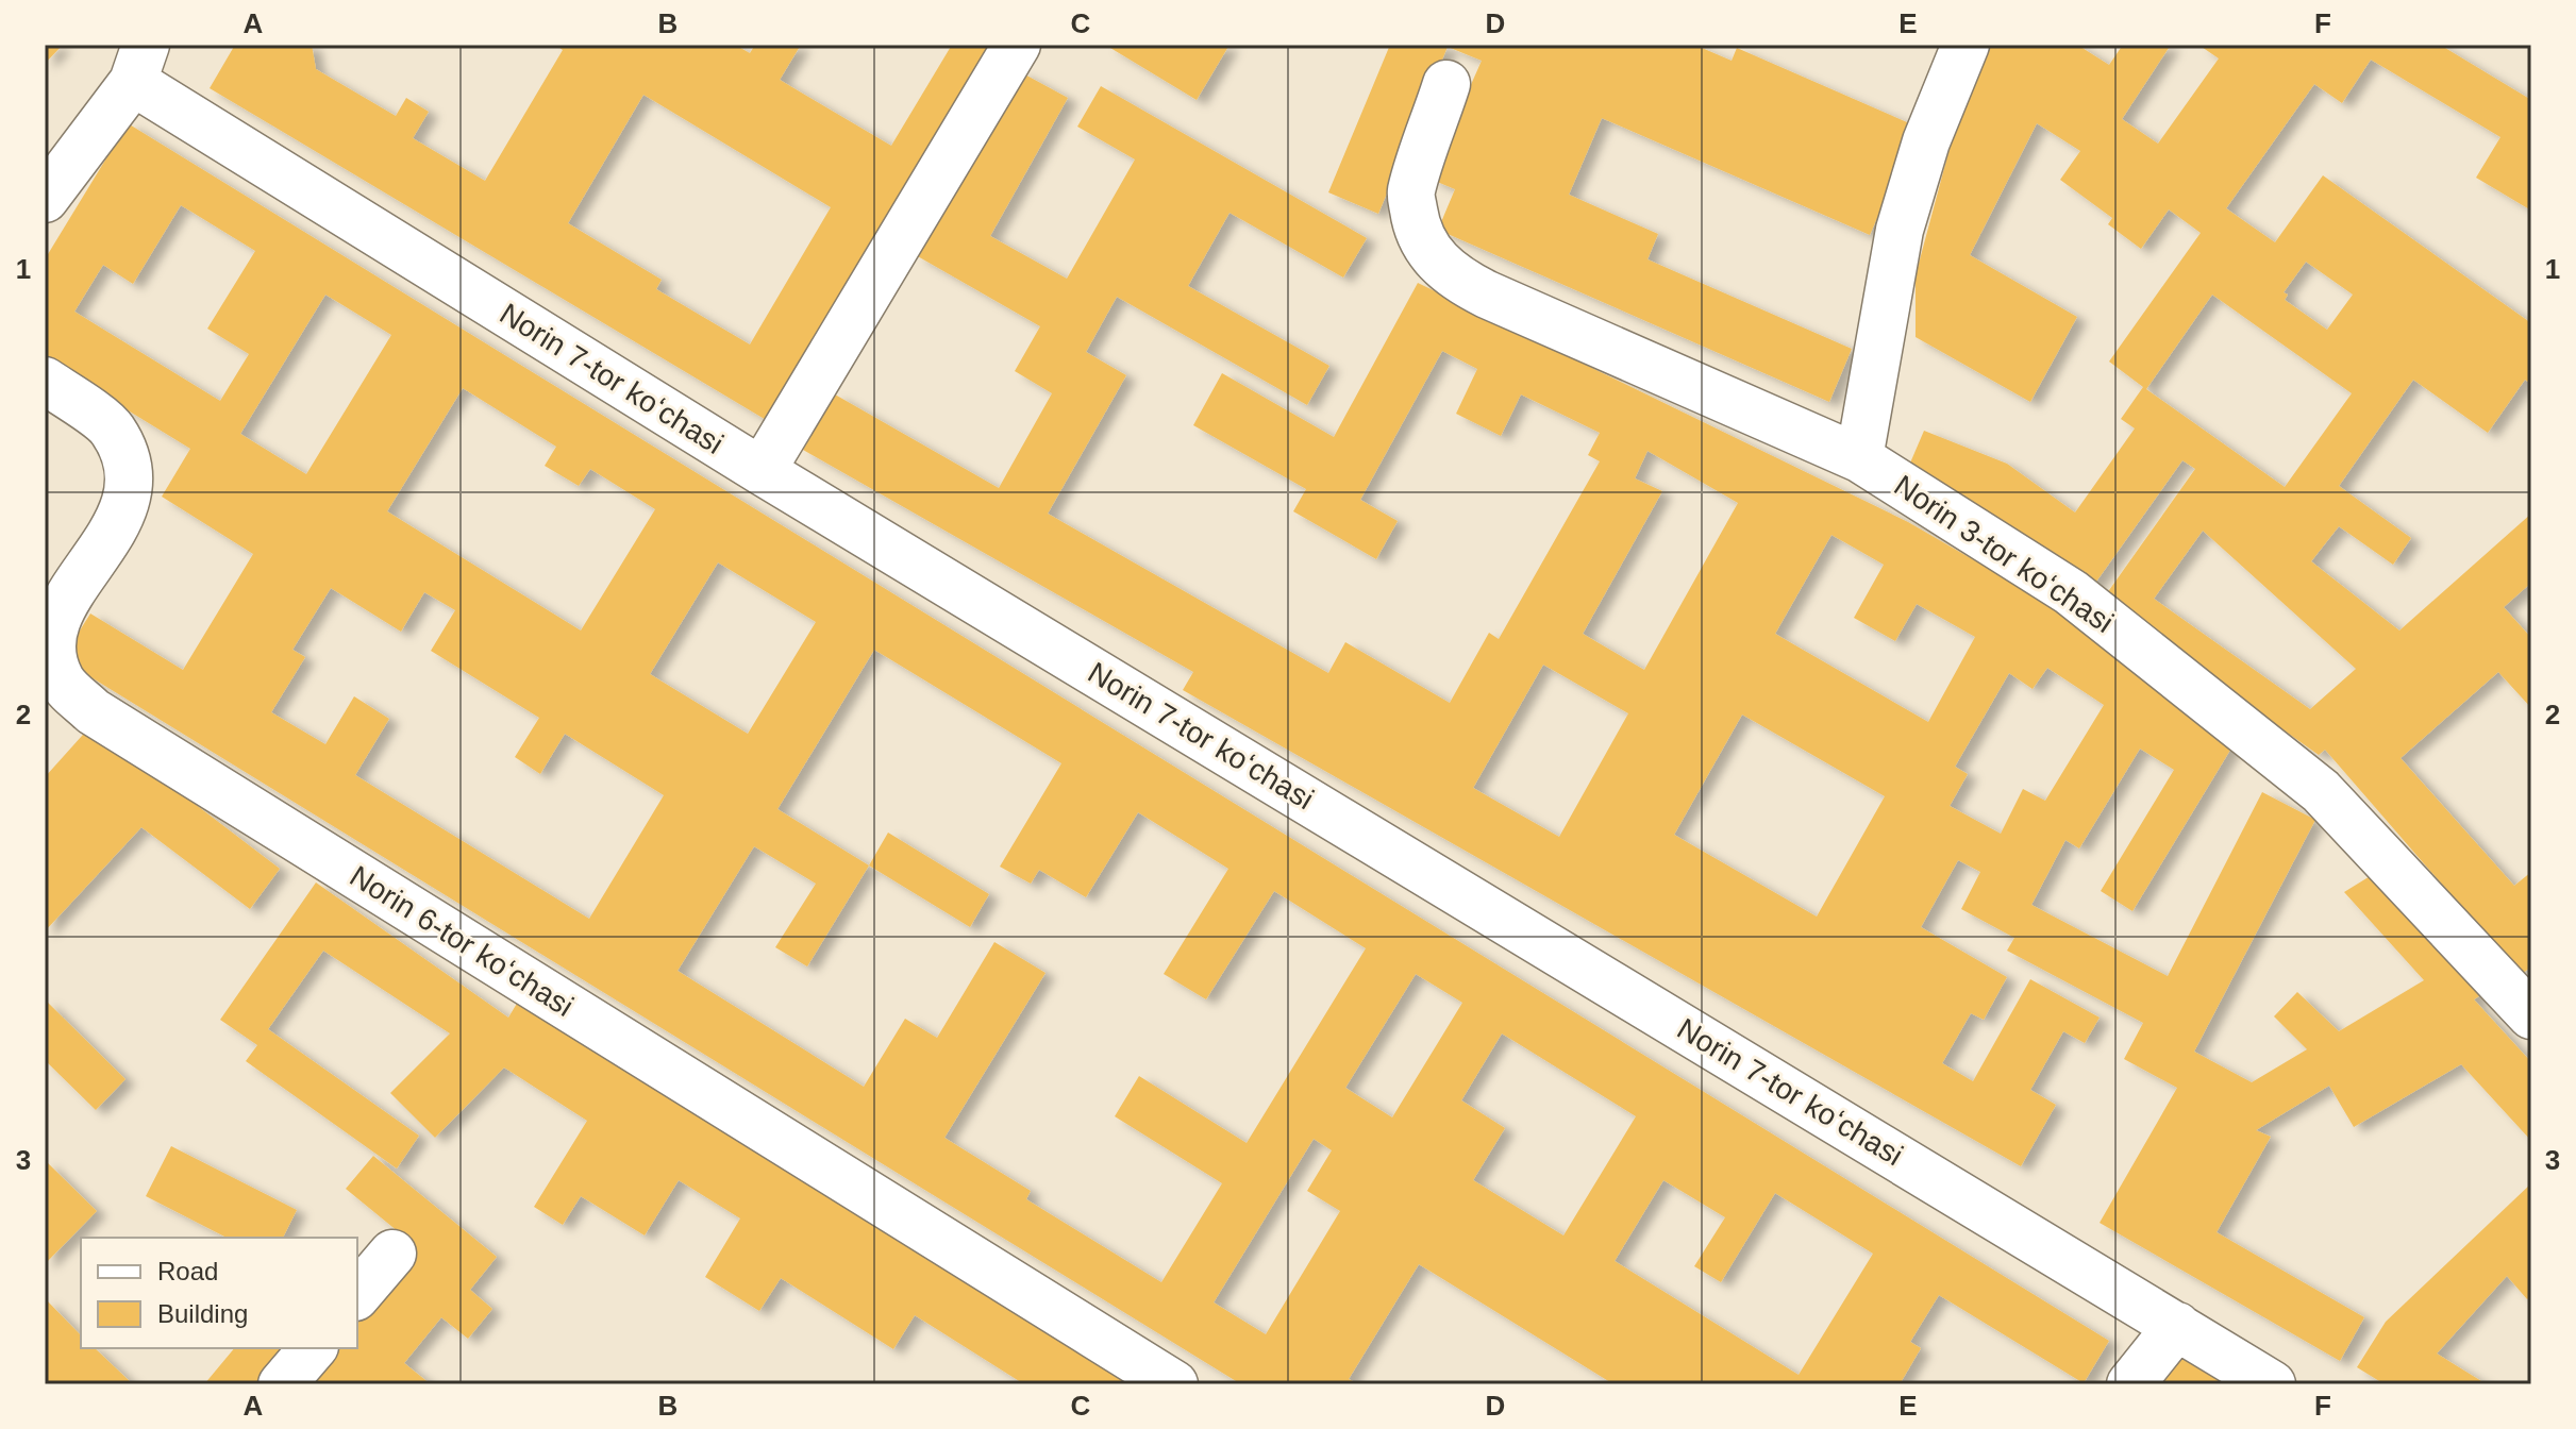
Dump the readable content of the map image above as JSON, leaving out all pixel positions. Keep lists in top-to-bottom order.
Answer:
{
  "streets": {
    "street": ["Norin 7-tor koʻchasi", "Norin 3-tor koʻchasi", "Norin 6-tor koʻchasi"]
  },
  "legend": ["Road", "Building"],
  "grid": {
    "columns": [
      "A",
      "B",
      "C",
      "D",
      "E",
      "F"
    ],
    "rows": ["1", "2", "3"]
  }
}
